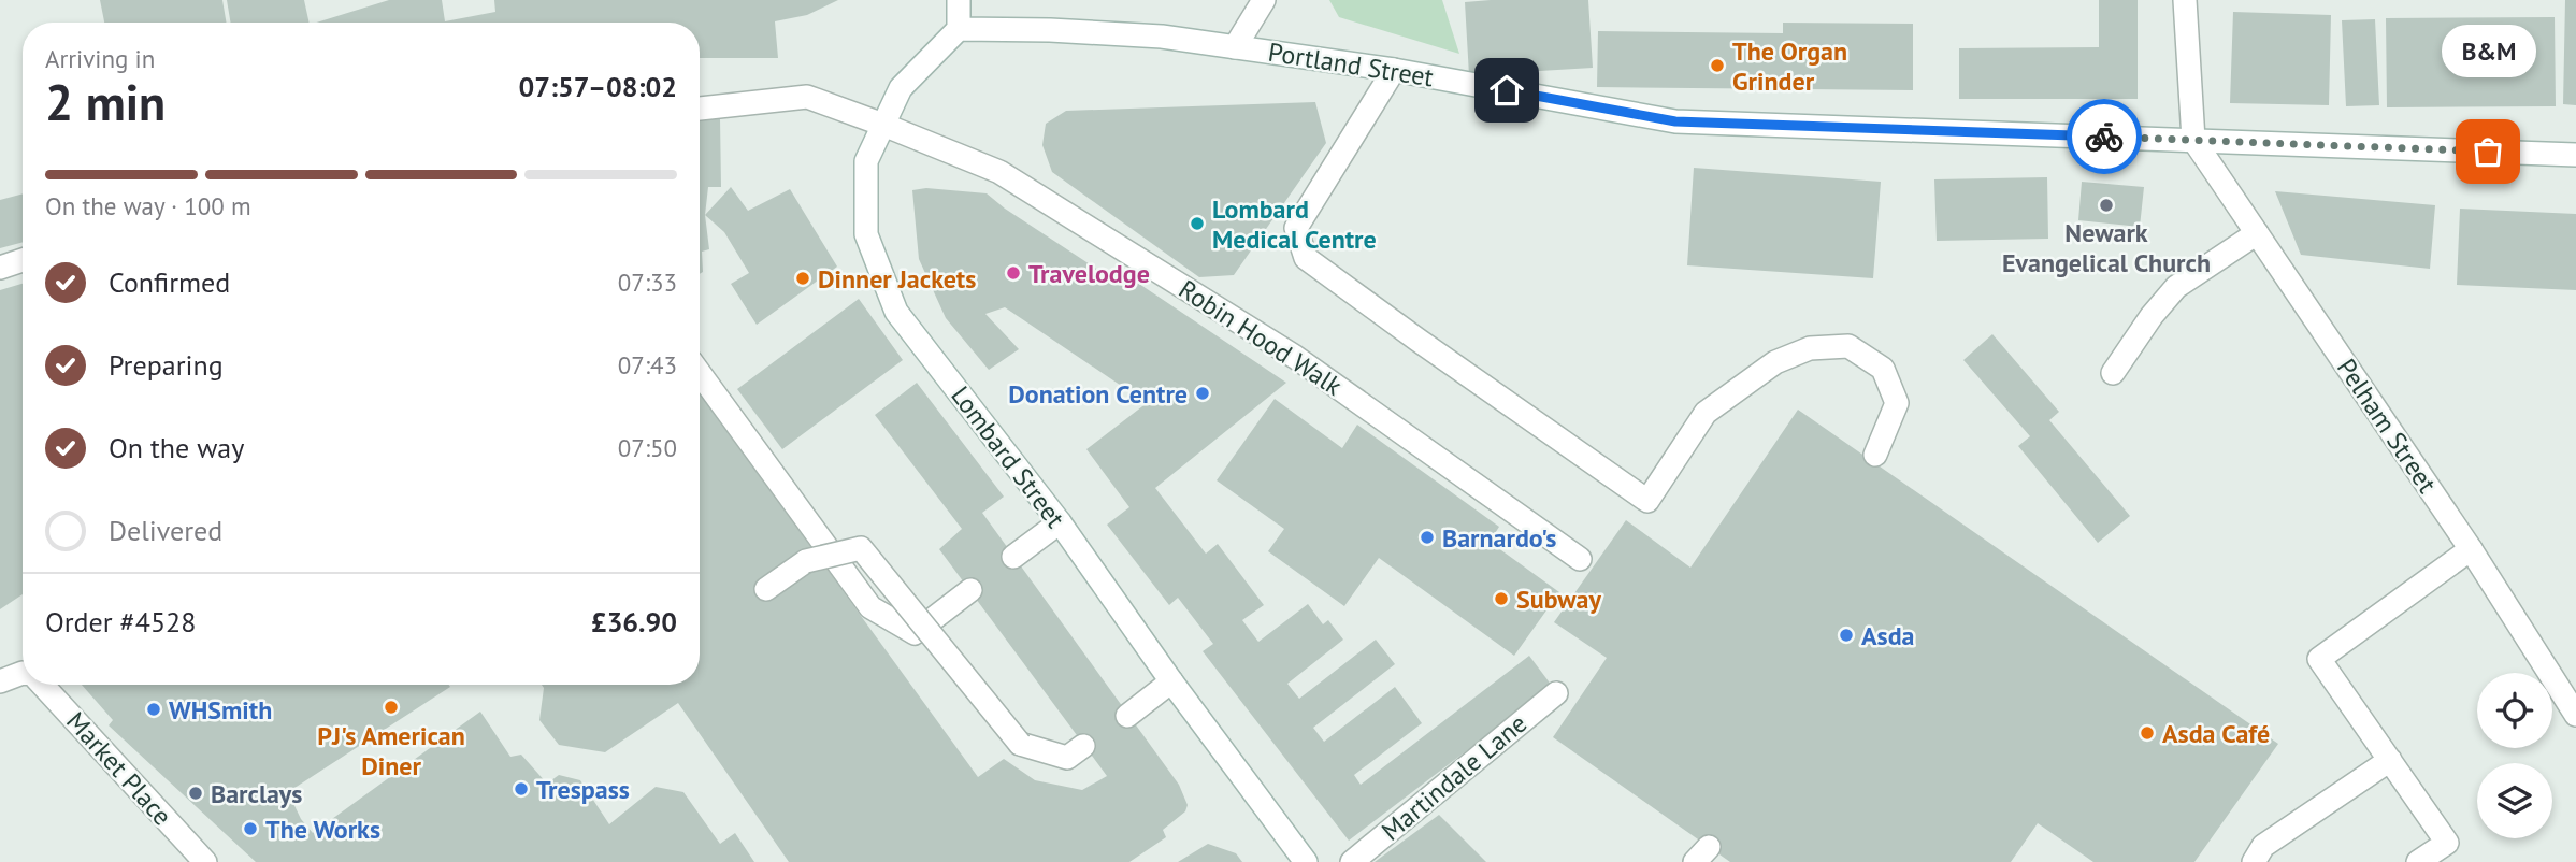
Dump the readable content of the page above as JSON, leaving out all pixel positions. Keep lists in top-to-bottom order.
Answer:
{
  "streets": {
    "main road": [
      "Portland Street",
      "Robin Hood Walk",
      "Pelham Street",
      "Lombard Street",
      "Market Place",
      "Martindale Lane"
    ]
  },
  "crossings": [
    ["Portland Street", "Pelham Street"],
    ["Portland Street", "Lombard Street"],
    ["Robin Hood Walk", "Lombard Street"]
  ],
  "places": [
    "The Organ Grinder",
    "B&M",
    "Newark Evangelical Church",
    "Lombard Medical Centre",
    "Travelodge",
    "Dinner Jackets",
    "Donation Centre",
    "Barnardo's",
    "Subway",
    "Asda",
    "PJ's American Diner",
    "WHSmith",
    "Asda Café",
    "Trespass",
    "Barclays",
    "The Works"
  ],
  "page": {
    "heading": ["2 min", "Arriving in", "07:57–08:02"],
    "panel": ["Order #4528", "£36.90"],
    "bubble": "B&M",
    "bar": "On the way · 100 m",
    "list": [
      ["Confirmed", "07:33"],
      ["Preparing", "07:43"],
      ["On the way", "07:50"],
      "Delivered"
    ]
  }
}
